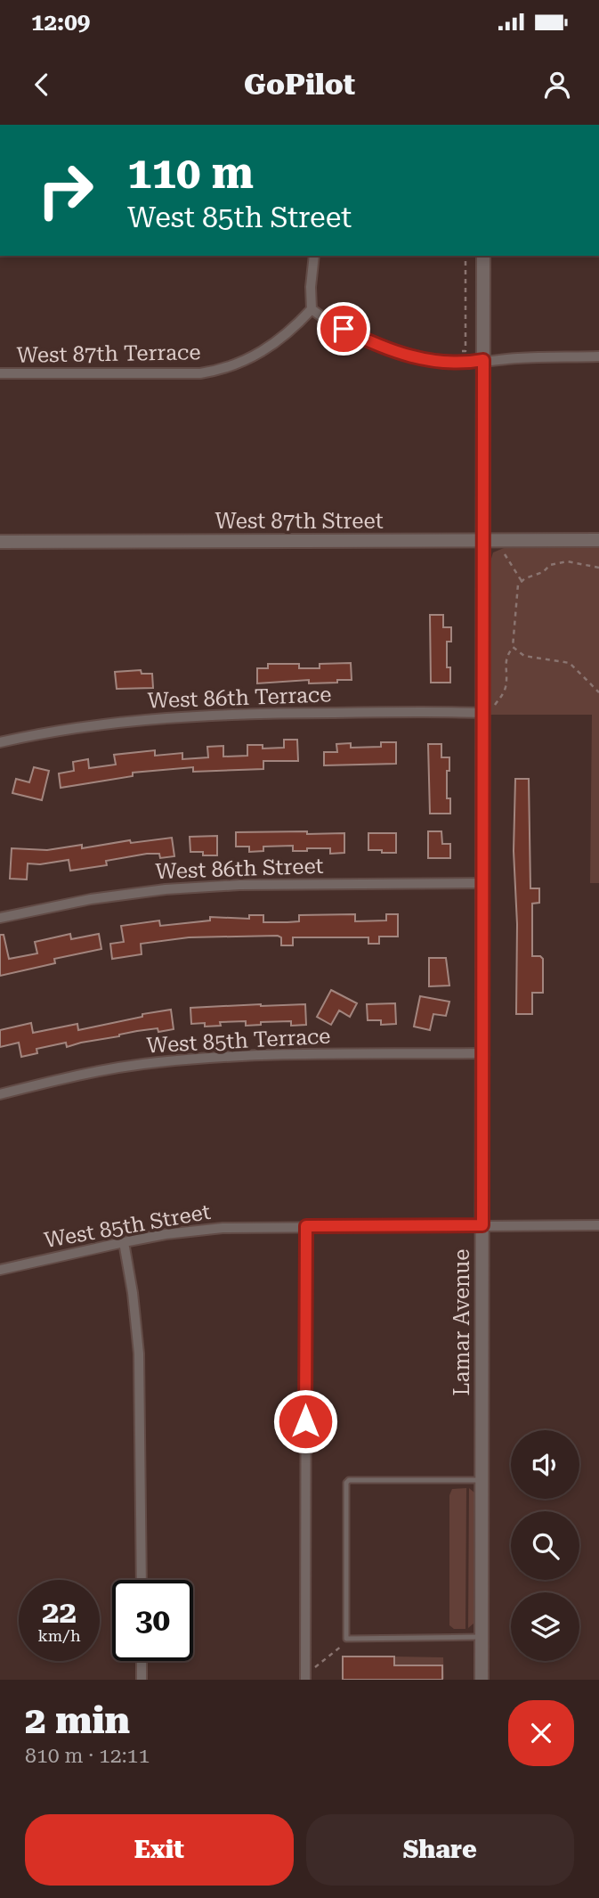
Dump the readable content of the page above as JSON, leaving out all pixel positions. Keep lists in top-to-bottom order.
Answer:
{
  "streets": {
    "street": [
      "West 87th Terrace",
      "West 87th Street",
      "West 86th Terrace",
      "West 86th Street",
      "West 85th Terrace",
      "West 85th Street",
      "Lamar Avenue"
    ]
  },
  "crossings": [
    ["West 87th Street", "Lamar Avenue"],
    ["West 86th Terrace", "Lamar Avenue"],
    ["West 86th Street", "Lamar Avenue"],
    ["West 85th Terrace", "Lamar Avenue"],
    ["West 85th Street", "Lamar Avenue"]
  ],
  "page": {
    "status": "12:09",
    "header": "GoPilot",
    "turn": ["110 m", "West 85th Street"],
    "speed": "22 km/h",
    "limit": "30",
    "heading": ["2 min", "810 m · 12:11"],
    "buttons": ["Exit", "Share"]
  }
}
